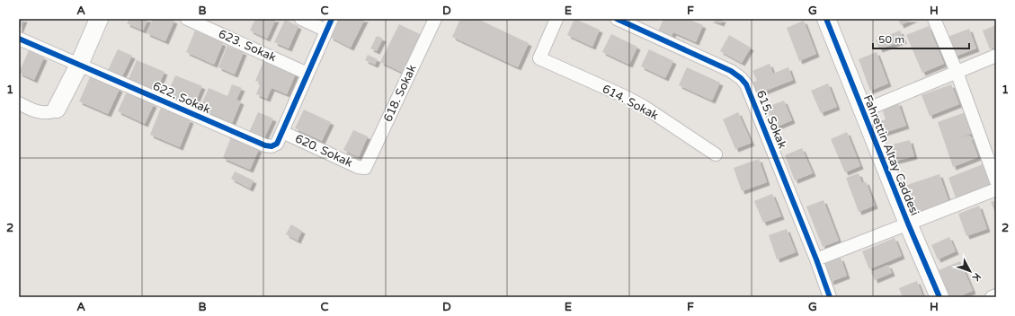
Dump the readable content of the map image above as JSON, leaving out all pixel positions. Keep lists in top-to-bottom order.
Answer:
{
  "streets": {
    "street": [
      "623. Sokak",
      "618. Sokak",
      "622. Sokak",
      "614. Sokak",
      "615. Sokak",
      "620. Sokak",
      "Fahrettin Altay Caddesi"
    ]
  },
  "crossings": [
    ["618. Sokak", "620. Sokak"],
    ["622. Sokak", "620. Sokak"]
  ],
  "scale_bar": "50 m",
  "north": "bottom right",
  "grid": {
    "columns": [
      "A",
      "B",
      "C",
      "D",
      "E",
      "F",
      "G",
      "H"
    ],
    "rows": ["1", "2"]
  }
}
